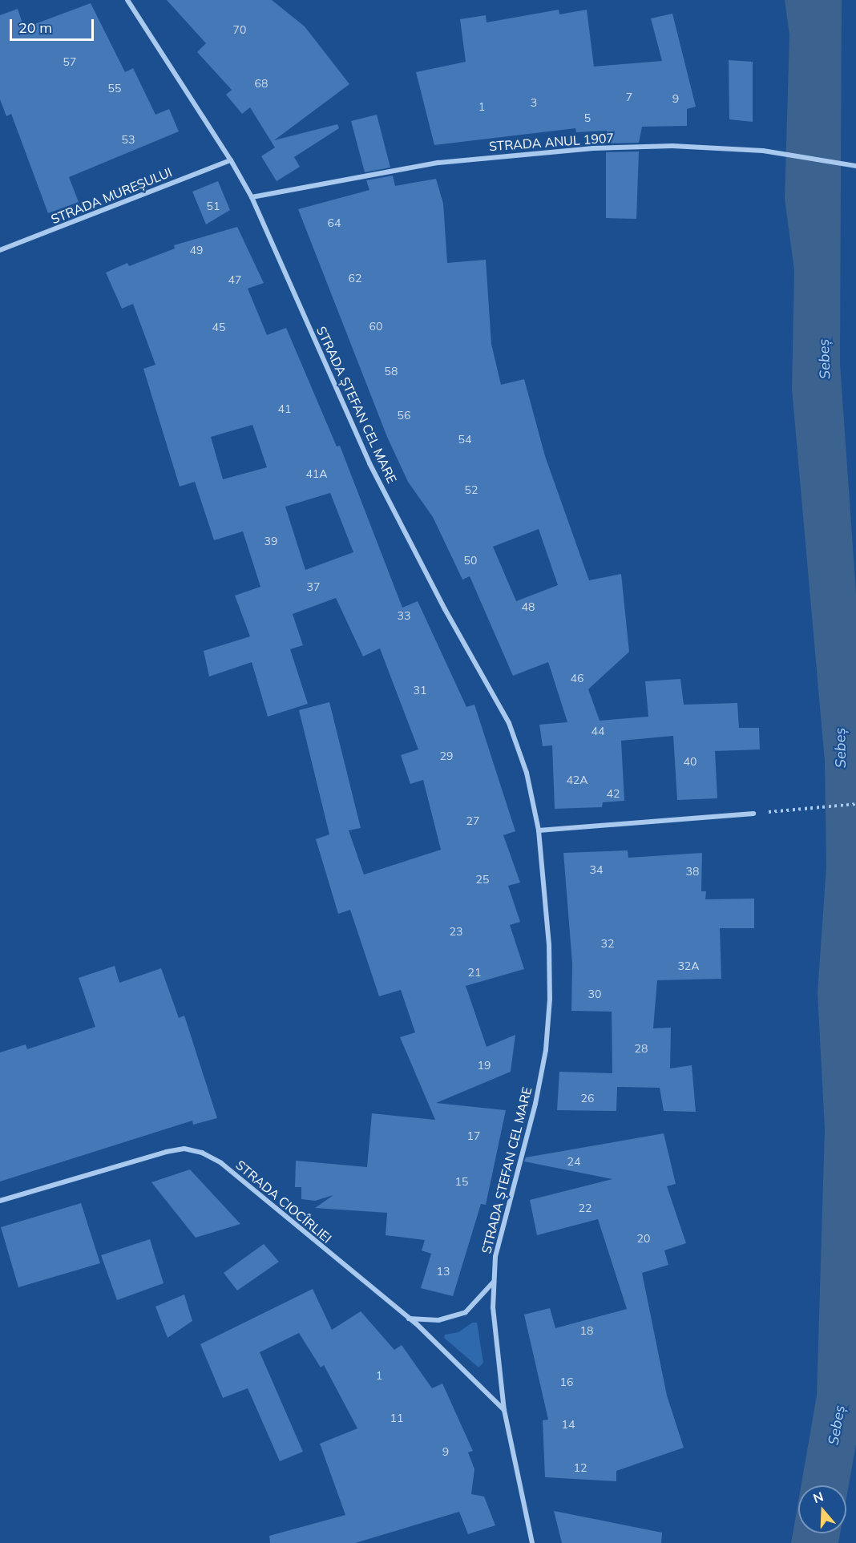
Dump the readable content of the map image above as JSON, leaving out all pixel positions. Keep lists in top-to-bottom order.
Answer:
{
  "streets": {
    "street": [
      "STRADA ANUL 1907",
      "STRADA MUREȘULUI",
      "STRADA ȘTEFAN CEL MARE",
      "STRADA CIOCÎRLIEI"
    ]
  },
  "crossings": [
    ["STRADA ANUL 1907", "STRADA ȘTEFAN CEL MARE"],
    ["STRADA MUREȘULUI", "STRADA ȘTEFAN CEL MARE"],
    ["STRADA ȘTEFAN CEL MARE", "STRADA CIOCÎRLIEI"]
  ],
  "water": ["Sebeș"],
  "house_numbers": [
    "70",
    "57",
    "68",
    "55",
    "7",
    "9",
    "3",
    "1",
    "5",
    "53",
    "51",
    "64",
    "49",
    "62",
    "47",
    "60",
    "45",
    "58",
    "41",
    "56",
    "54",
    "41A",
    "52",
    "39",
    "50",
    "37",
    "48",
    "33",
    "46",
    "31",
    "44",
    "29",
    "40",
    "42A",
    "42",
    "27",
    "34",
    "38",
    "25",
    "23",
    "32",
    "32A",
    "21",
    "30",
    "28",
    "19",
    "26",
    "17",
    "24",
    "15",
    "22",
    "20",
    "13",
    "18",
    "1",
    "16",
    "11",
    "14",
    "9",
    "12"
  ],
  "scale_bar": "20 m",
  "north": "top"
}
